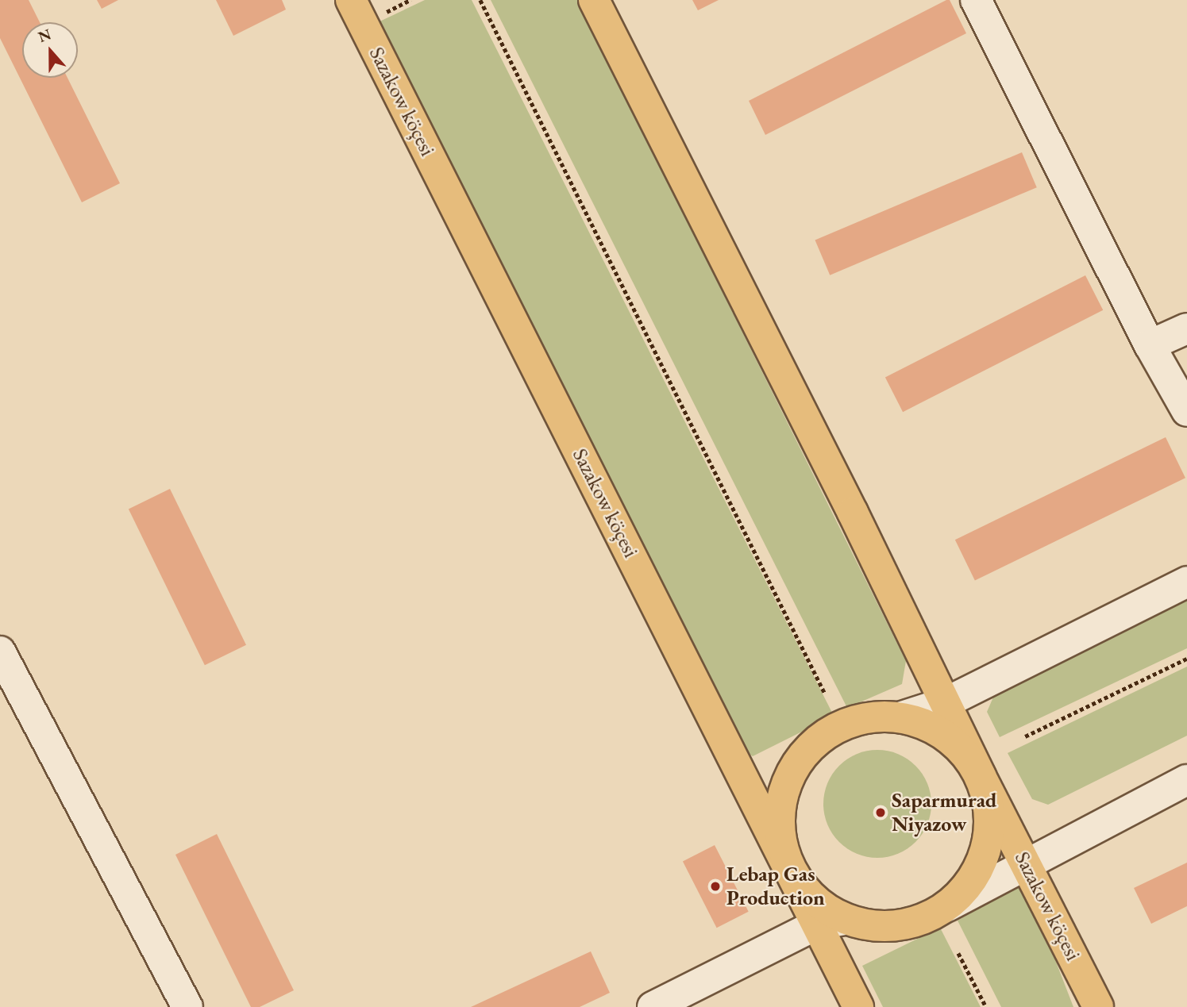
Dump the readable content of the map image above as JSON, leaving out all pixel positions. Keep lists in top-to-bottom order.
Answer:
{
  "streets": {
    "main road": ["Sazakow köçesi"]
  },
  "places": ["Saparmurad Niyazow", "Lebap Gas Production"],
  "north": "top"
}
